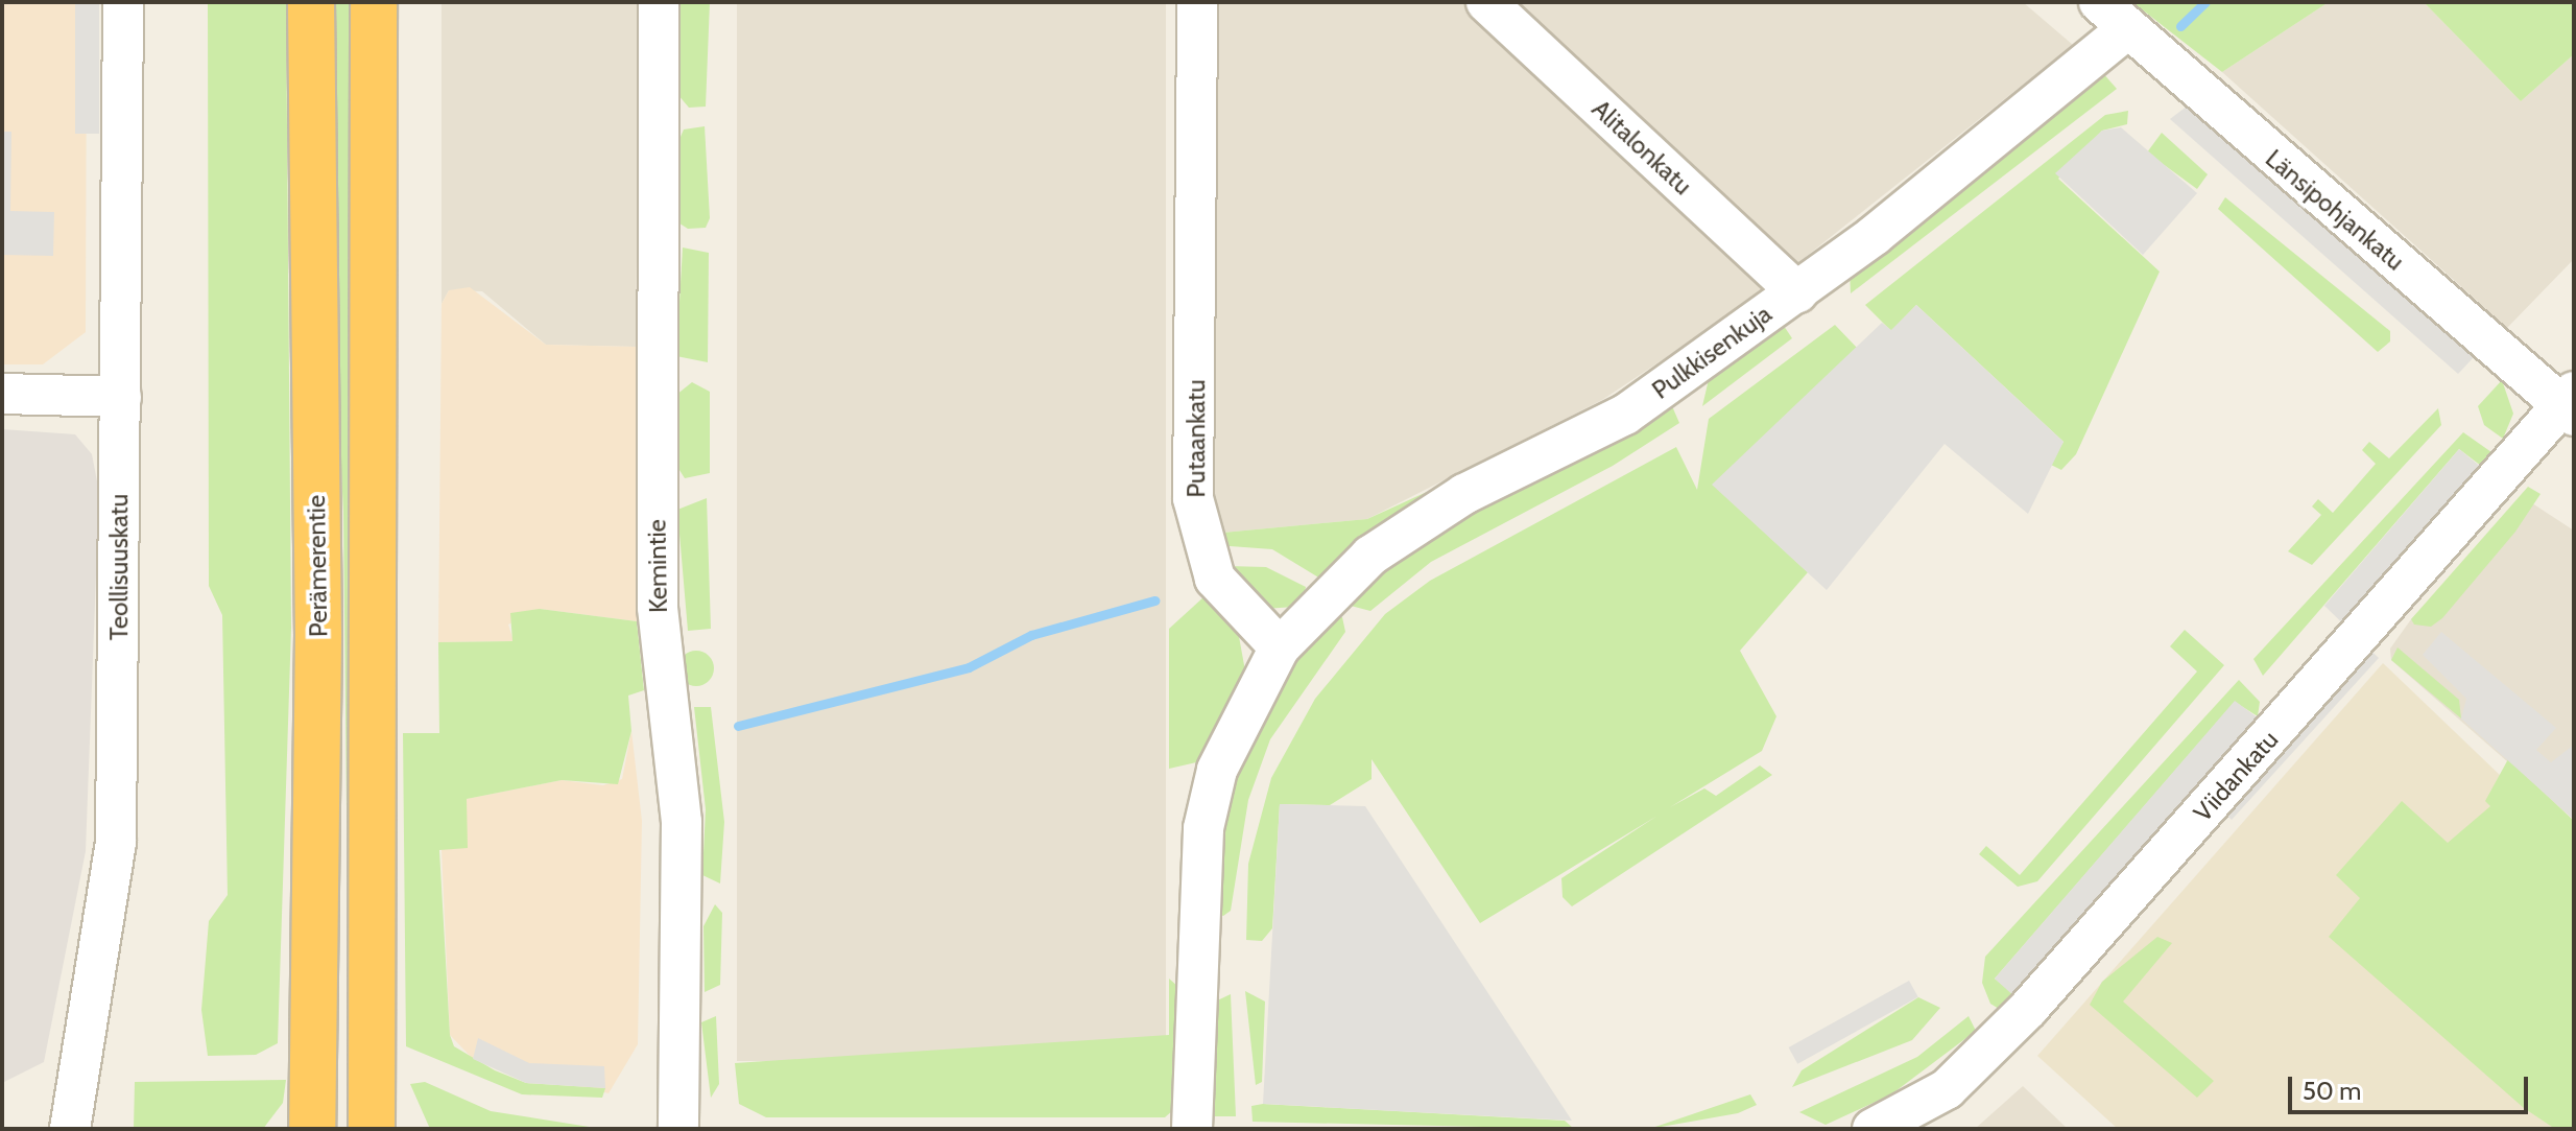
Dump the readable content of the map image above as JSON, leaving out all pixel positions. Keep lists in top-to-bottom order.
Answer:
{
  "streets": {
    "highway": ["Perämerentie"],
    "street": [
      "Alitalonkatu",
      "Länsipohjankatu",
      "Pulkkisenkuja",
      "Putaankatu",
      "Kemintie",
      "Teollisuuskatu",
      "Viidankatu"
    ]
  },
  "crossings": [
    ["Alitalonkatu", "Pulkkisenkuja"],
    ["Länsipohjankatu", "Pulkkisenkuja"],
    ["Länsipohjankatu", "Viidankatu"],
    ["Pulkkisenkuja", "Putaankatu"]
  ],
  "scale_bar": "50 m"
}
